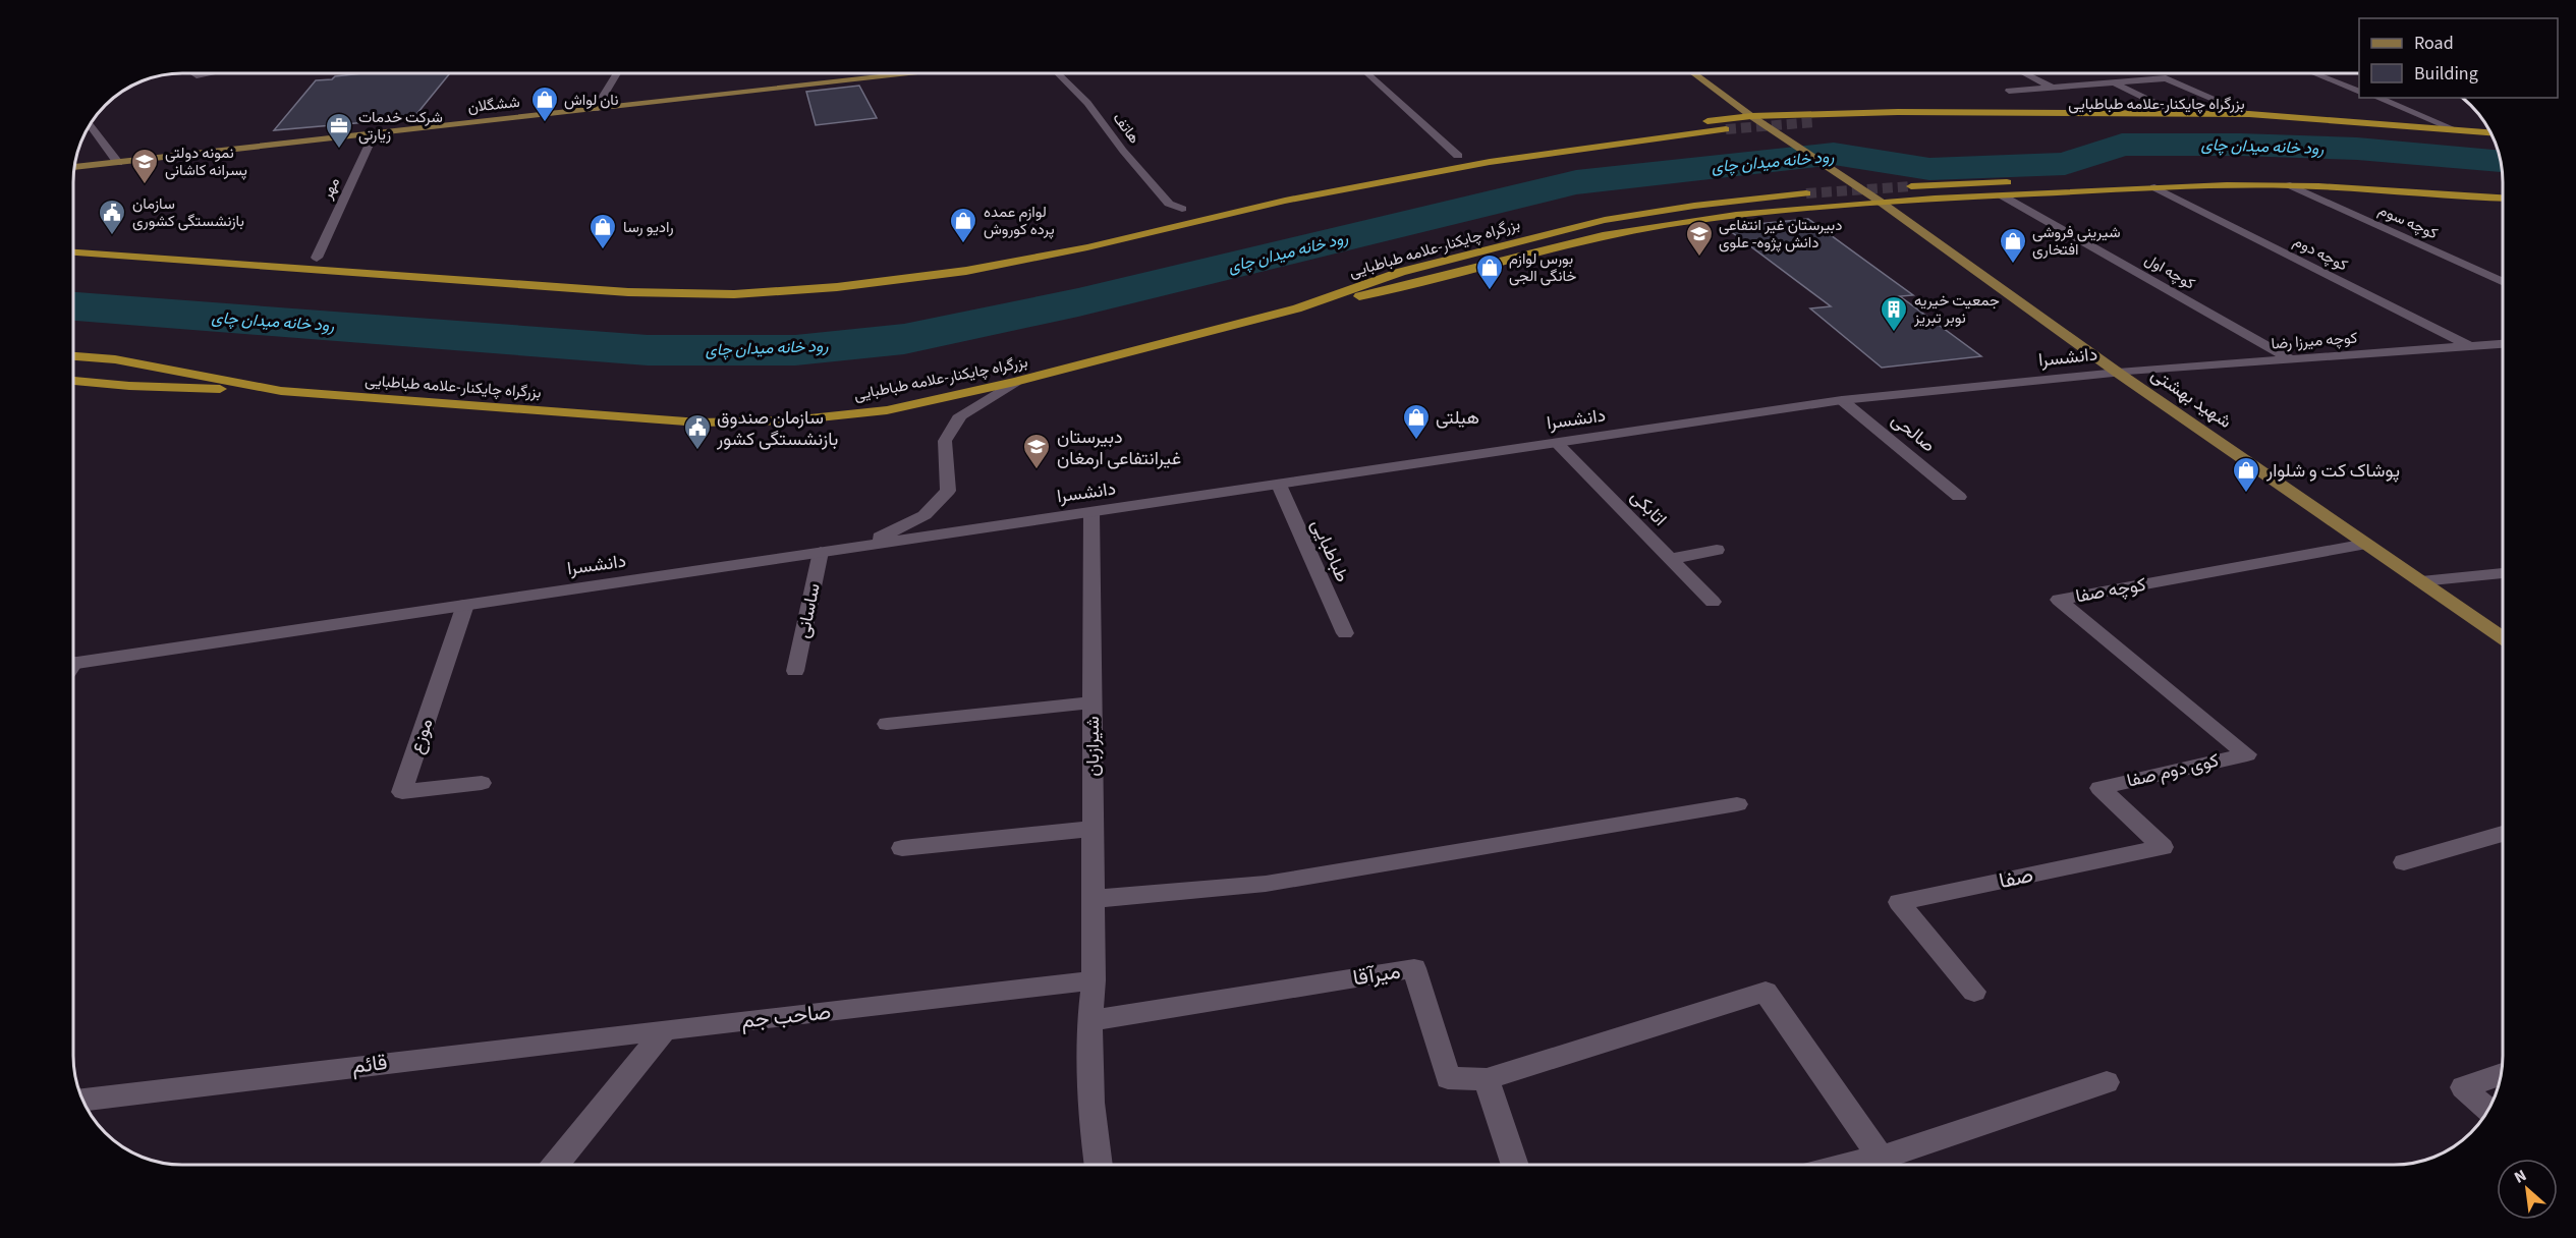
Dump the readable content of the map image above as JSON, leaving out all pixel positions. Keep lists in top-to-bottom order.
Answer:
{
  "streets": {
    "highway": ["بزرگراه چایکنار-علامه طباطبایی"],
    "main road": ["ششگلان", "شهید بهشتى"],
    "street": [
      "هاتف",
      "مهر",
      "کوچه سوم",
      "کوچه دوم",
      "کوچه اول",
      "کوچه میرزا رضا",
      "دانشسرا",
      "صالحی",
      "اتابکی",
      "طباطبایی",
      "کوچه صفا",
      "ساسانی",
      "موزع",
      "شیرازبان",
      "کوی دوم صفا",
      "صفا",
      "میرآقا",
      "صاحب جم",
      "قائم"
    ]
  },
  "crossings": [
    ["ششگلان", "مهر"],
    ["کوچه دوم", "کوچه میرزا رضا"],
    ["کوچه اول", "کوچه میرزا رضا"],
    ["کوچه میرزا رضا", "دانشسرا"],
    ["کوچه میرزا رضا", "شهید بهشتى"],
    ["دانشسرا", "شهید بهشتى"],
    ["دانشسرا", "صالحی"],
    ["دانشسرا", "اتابکی"],
    ["دانشسرا", "طباطبایی"],
    ["دانشسرا", "ساسانی"],
    ["دانشسرا", "موزع"],
    ["دانشسرا", "شیرازبان"],
    ["شهید بهشتى", "کوچه صفا"],
    ["کوچه صفا", "کوی دوم صفا"],
    ["شیرازبان", "میرآقا"],
    ["شیرازبان", "صاحب جم"],
    ["کوی دوم صفا", "صفا"],
    ["صاحب جم", "قائم"]
  ],
  "water": ["رود خانه میدان چای"],
  "places": {
    "shop": [
      "نان لواش",
      "لوازم عمده پرده کوروش",
      "رادیو رسا",
      "شیرینی فروشی افتخاری",
      "بورس لوازم خانگی الجی",
      "هیلتی",
      "پوشاک کت و شلوار"
    ],
    "office": ["شرکت خدمات زیارتی"],
    "school or university": ["نمونه دولتی پسرانه کاشانی", "دبیرستان غیر انتفاعی دانش پژوه- علوی", "دبیرستان غیرانتفاعی ارمغان"],
    "public building": ["سازمان بازنشستگی کشوری", "سازمان صندوق بازنشستگی کشور"],
    "building": ["جمعیت خیریه نوبر تبریز"]
  },
  "legend": ["Road", "Building"],
  "north": "top left"
}
